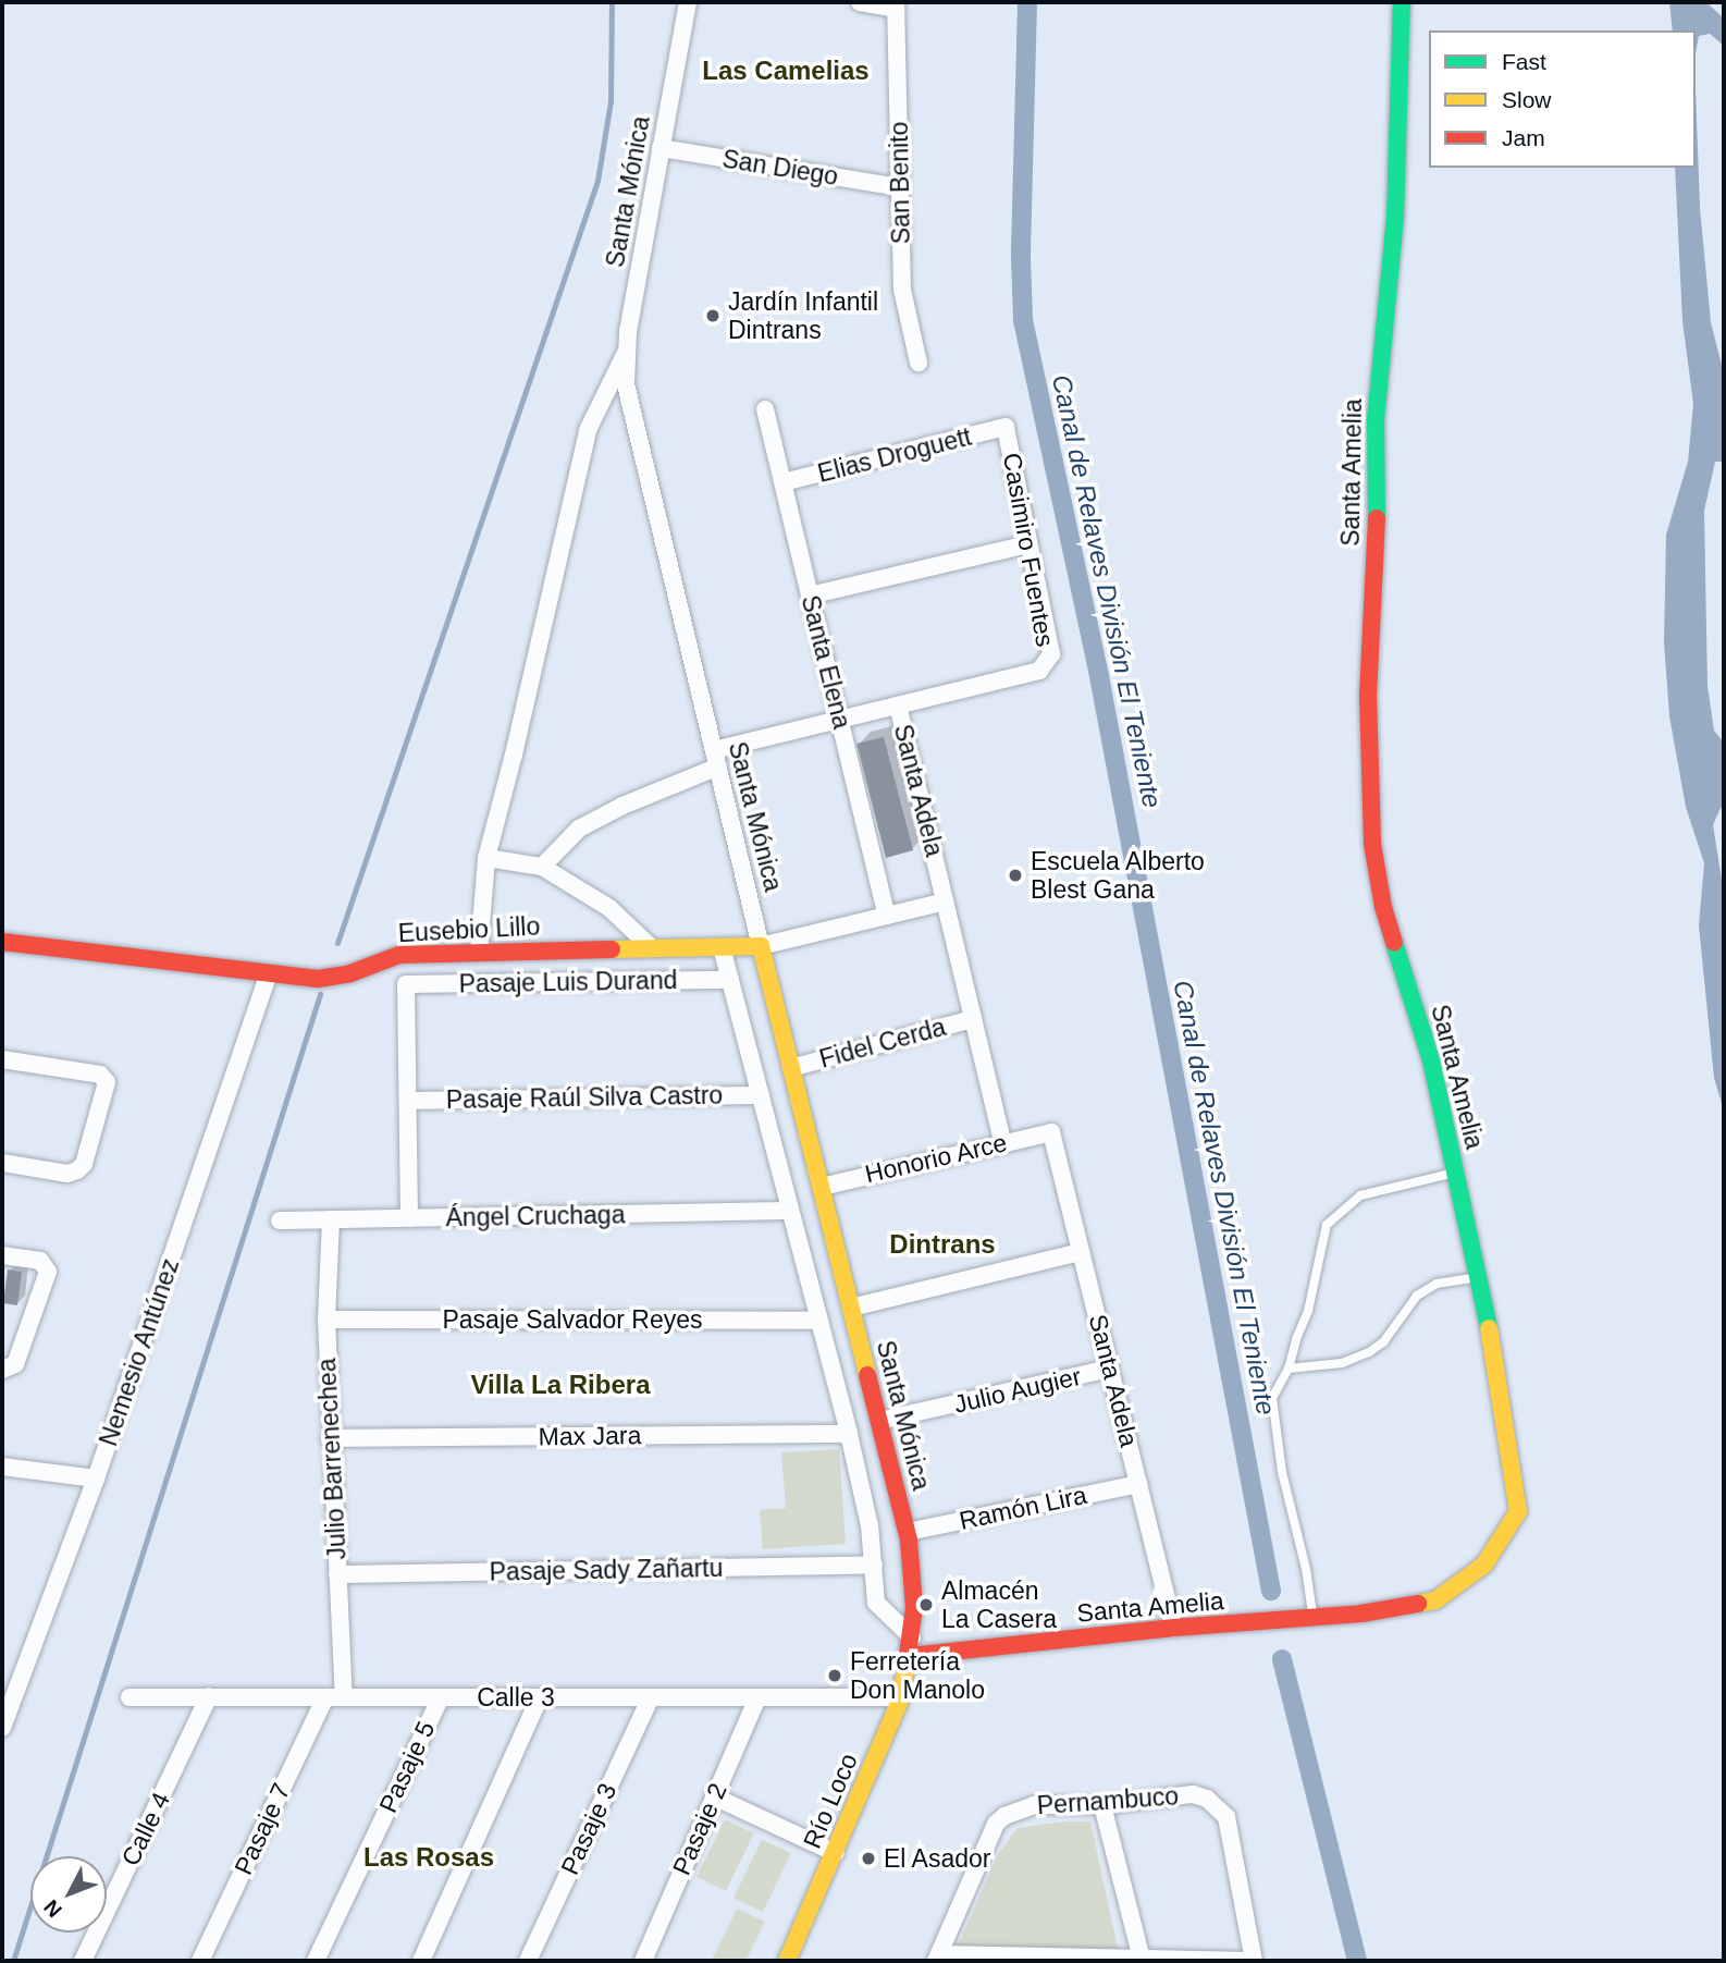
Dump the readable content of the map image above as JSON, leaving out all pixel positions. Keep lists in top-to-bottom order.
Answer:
{
  "streets": {
    "street": [
      "San Diego",
      "San Benito",
      "Santa Mónica",
      "Elias Droguett",
      "Santa Amelia",
      "Casimiro Fuentes",
      "Santa Elena",
      "Santa Adela",
      "Eusebio Lillo",
      "Pasaje Luis Durand",
      "Fidel Cerda",
      "Pasaje Raúl Silva Castro",
      "Honorio Arce",
      "Ángel Cruchaga",
      "Pasaje Salvador Reyes",
      "Nemesio Antúnez",
      "Julio Augier",
      "Max Jara",
      "Julio Barrenechea",
      "Ramón Lira",
      "Pasaje Sady Zañartu",
      "Calle 3",
      "Pasaje 5",
      "Río Loco",
      "Pernambuco",
      "Calle 4",
      "Pasaje 7",
      "Pasaje 3",
      "Pasaje 2"
    ]
  },
  "crossings": [
    ["San Diego", "San Benito"],
    ["San Diego", "Santa Mónica"],
    ["Santa Mónica", "Santa Amelia"],
    ["Santa Mónica", "Eusebio Lillo"],
    ["Santa Mónica", "Fidel Cerda"],
    ["Santa Mónica", "Honorio Arce"],
    ["Santa Mónica", "Julio Augier"],
    ["Santa Mónica", "Ramón Lira"],
    ["Santa Mónica", "Río Loco"],
    ["Elias Droguett", "Casimiro Fuentes"],
    ["Elias Droguett", "Santa Elena"],
    ["Santa Amelia", "Santa Adela"],
    ["Santa Amelia", "Río Loco"],
    ["Casimiro Fuentes", "Santa Adela"],
    ["Santa Adela", "Fidel Cerda"],
    ["Santa Adela", "Honorio Arce"],
    ["Santa Adela", "Julio Augier"],
    ["Santa Adela", "Ramón Lira"],
    ["Eusebio Lillo", "Nemesio Antúnez"],
    ["Pasaje Luis Durand", "Pasaje Raúl Silva Castro"],
    ["Ángel Cruchaga", "Julio Barrenechea"],
    ["Pasaje Salvador Reyes", "Julio Barrenechea"],
    ["Max Jara", "Julio Barrenechea"],
    ["Julio Barrenechea", "Pasaje Sady Zañartu"],
    ["Julio Barrenechea", "Calle 3"],
    ["Calle 3", "Pasaje 5"],
    ["Calle 3", "Río Loco"],
    ["Calle 3", "Calle 4"],
    ["Calle 3", "Pasaje 7"],
    ["Calle 3", "Pasaje 3"],
    ["Calle 3", "Pasaje 2"]
  ],
  "districts": [
    "Las Camelias",
    "Dintrans",
    "Villa La Ribera",
    "Las Rosas"
  ],
  "water": ["Canal de Relaves División El Teniente"],
  "places": [
    "Jardín Infantil Dintrans",
    "Escuela Alberto Blest Gana",
    "Almacén La Casera",
    "Ferretería Don Manolo",
    "El Asador"
  ],
  "legend": ["Fast", "Slow", "Jam"],
  "north": "bottom left"
}
